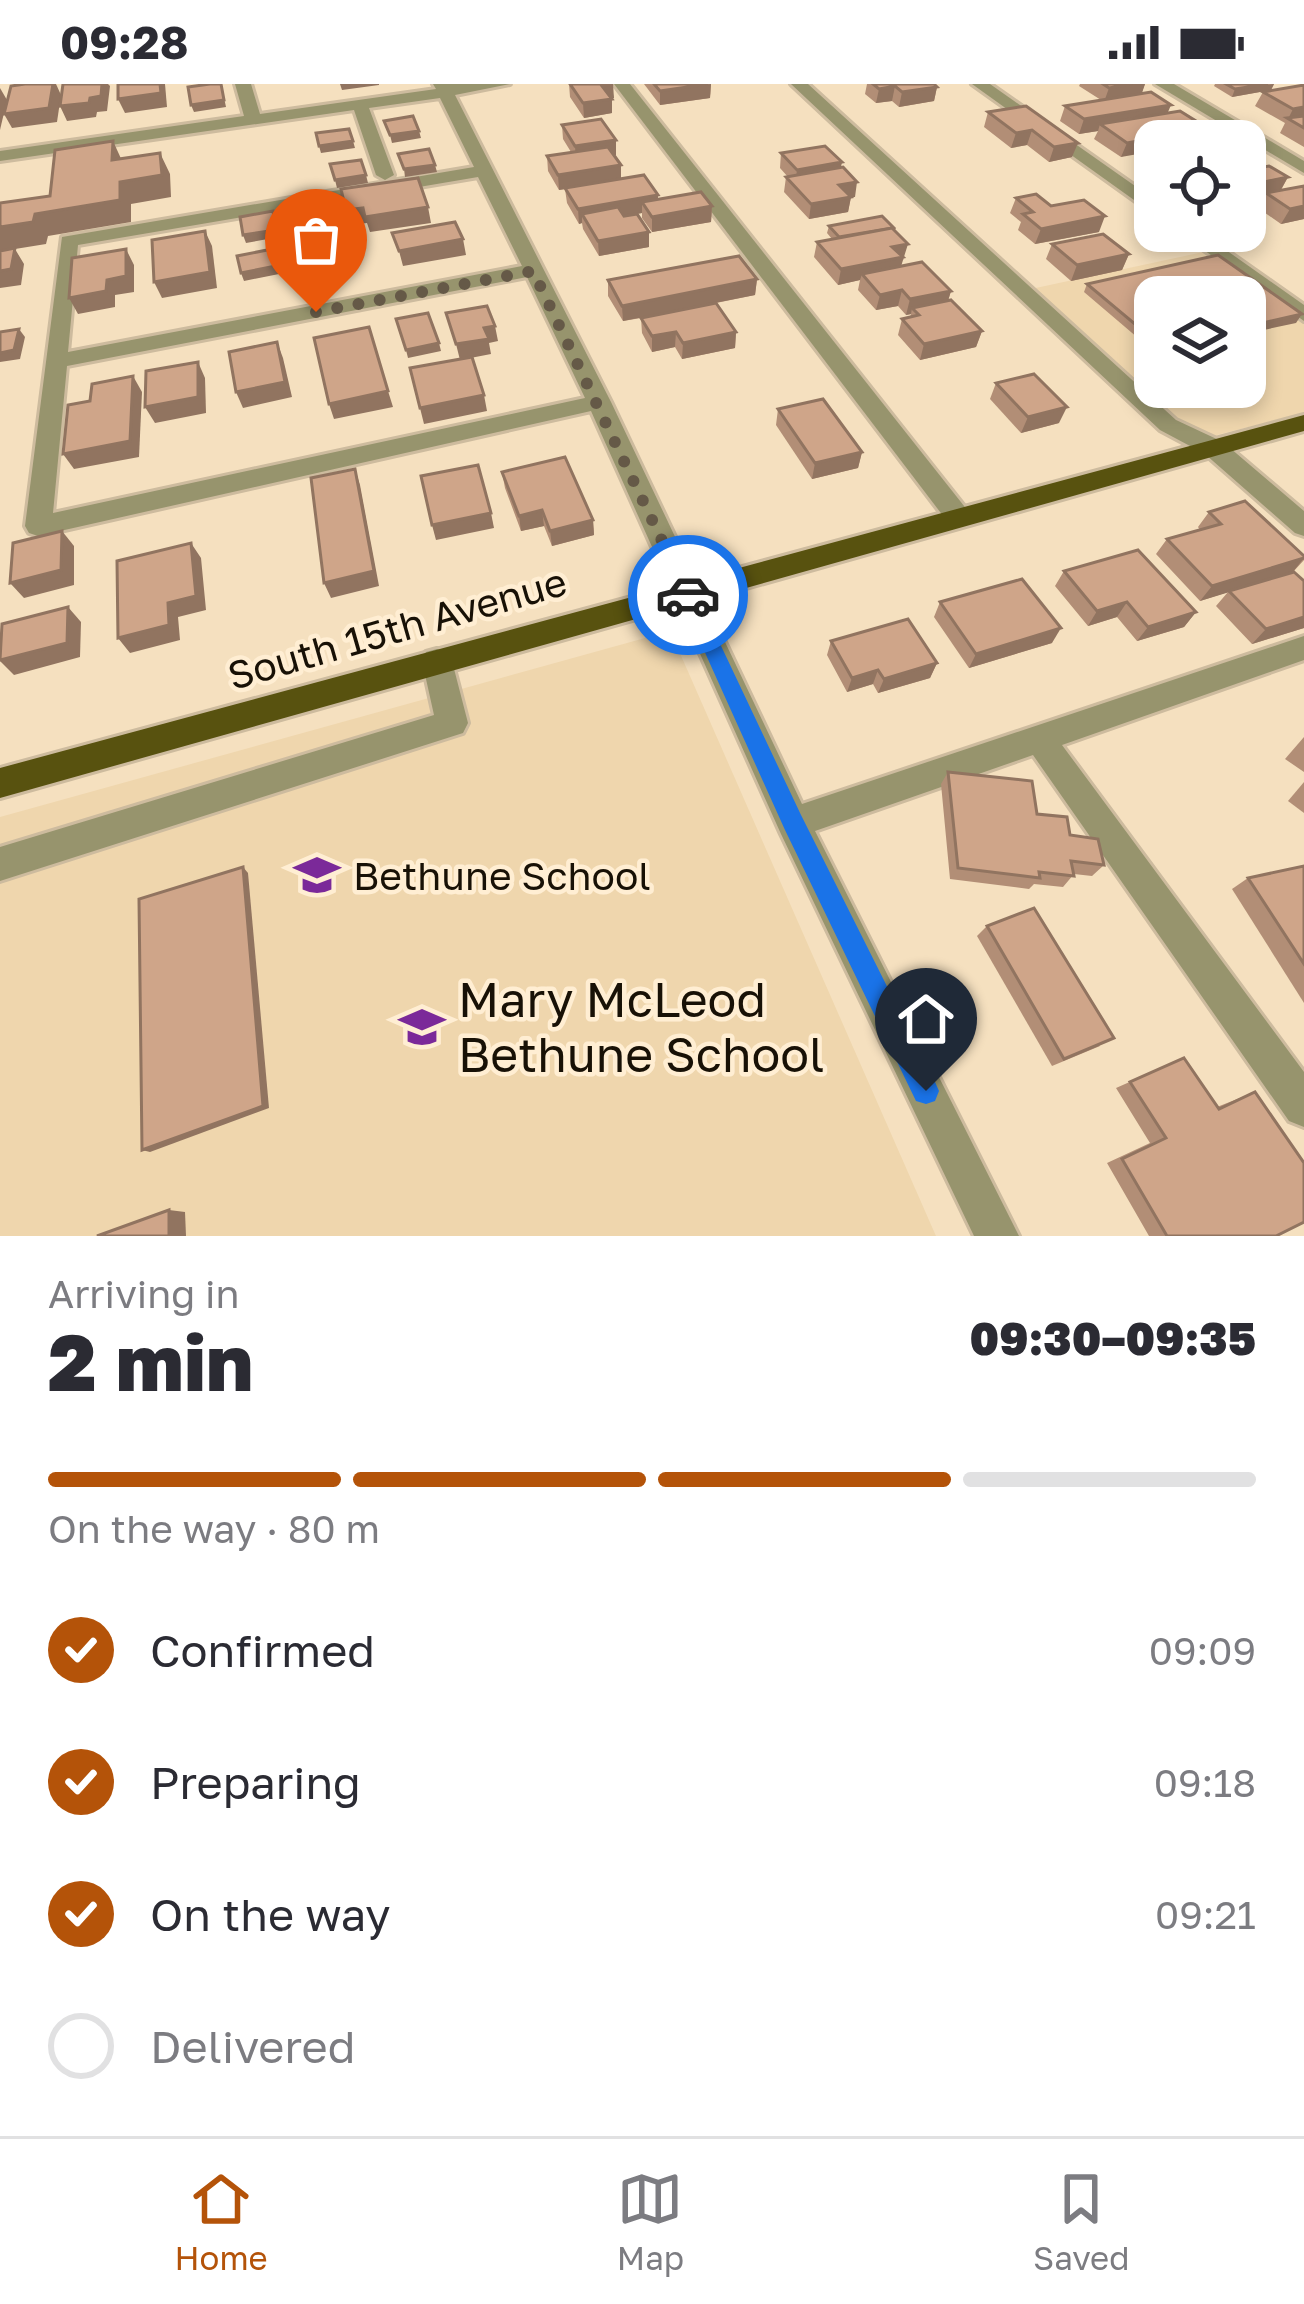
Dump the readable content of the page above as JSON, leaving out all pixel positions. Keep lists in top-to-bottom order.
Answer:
{
  "streets": {
    "main road": ["South 15th Avenue"]
  },
  "places": {
    "school or university": ["Bethune School", "Mary McLeod Bethune School"]
  },
  "page": {
    "status": "09:28",
    "heading": ["2 min", "Arriving in", "09:30–09:35"],
    "bar": "On the way · 80 m",
    "list": [
      ["Confirmed", "09:09"],
      ["Preparing", "09:18"],
      ["On the way", "09:21"],
      "Delivered"
    ],
    "tabs": ["Home", "Map", "Saved"]
  }
}
